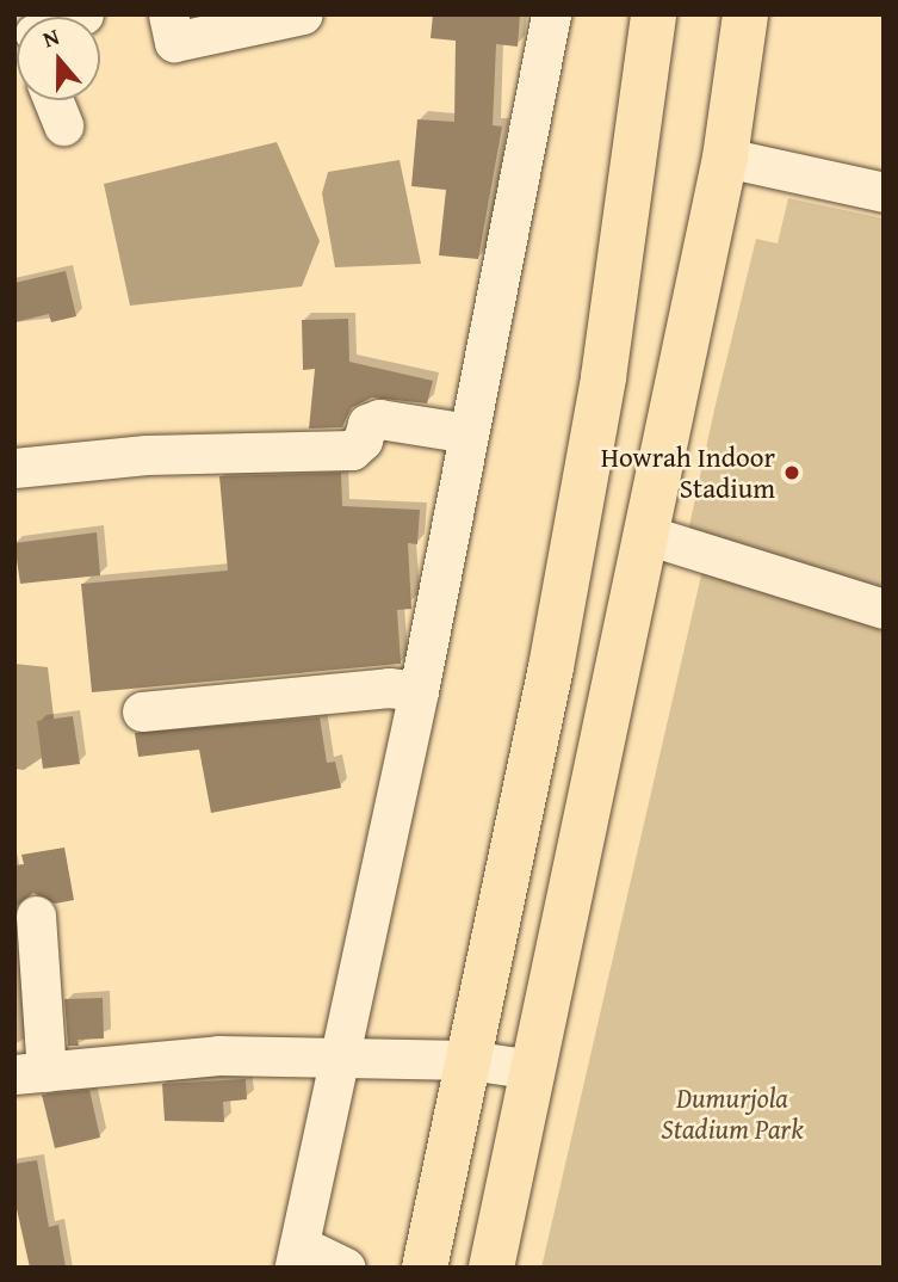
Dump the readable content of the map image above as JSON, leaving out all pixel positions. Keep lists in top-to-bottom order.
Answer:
{
  "parks": ["Dumurjola Stadium Park"],
  "places": ["Howrah Indoor Stadium"],
  "north": "top"
}
